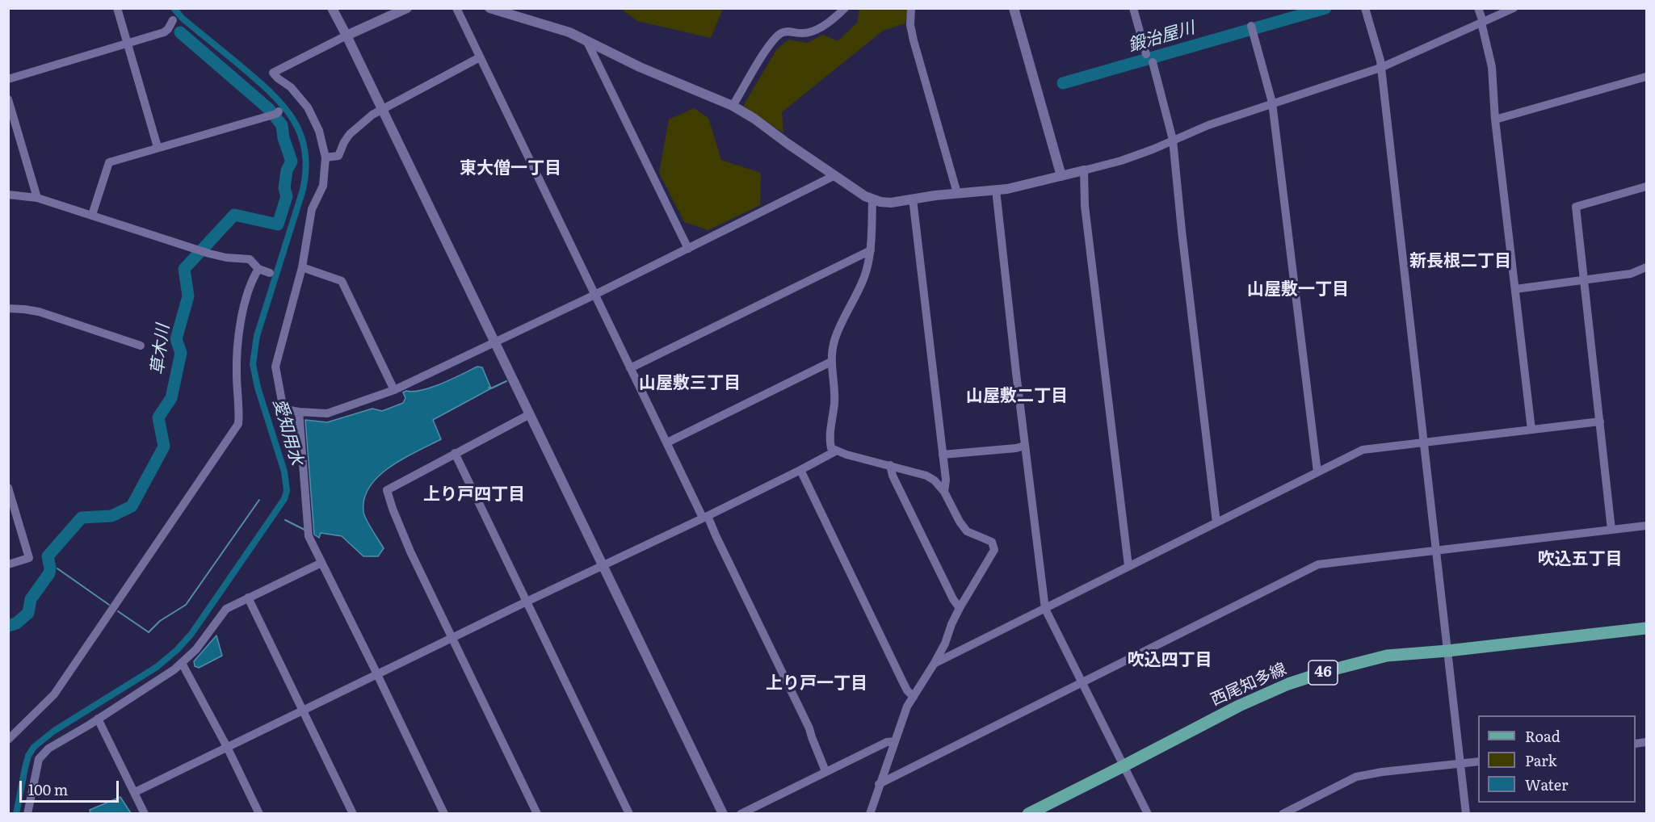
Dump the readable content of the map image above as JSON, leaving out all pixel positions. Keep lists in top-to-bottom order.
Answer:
{
  "streets": {
    "main road": ["46", "西尾知多線"]
  },
  "districts": [
    "東大僧一丁目",
    "新長根二丁目",
    "山屋敷一丁目",
    "山屋敷三丁目",
    "山屋敷二丁目",
    "上り戸四丁目",
    "吹込五丁目",
    "吹込四丁目",
    "上り戸一丁目"
  ],
  "water": ["鍛治屋川", "草木川", "愛知用水"],
  "legend": ["Road", "Park", "Water"],
  "scale_bar": "100 m"
}
